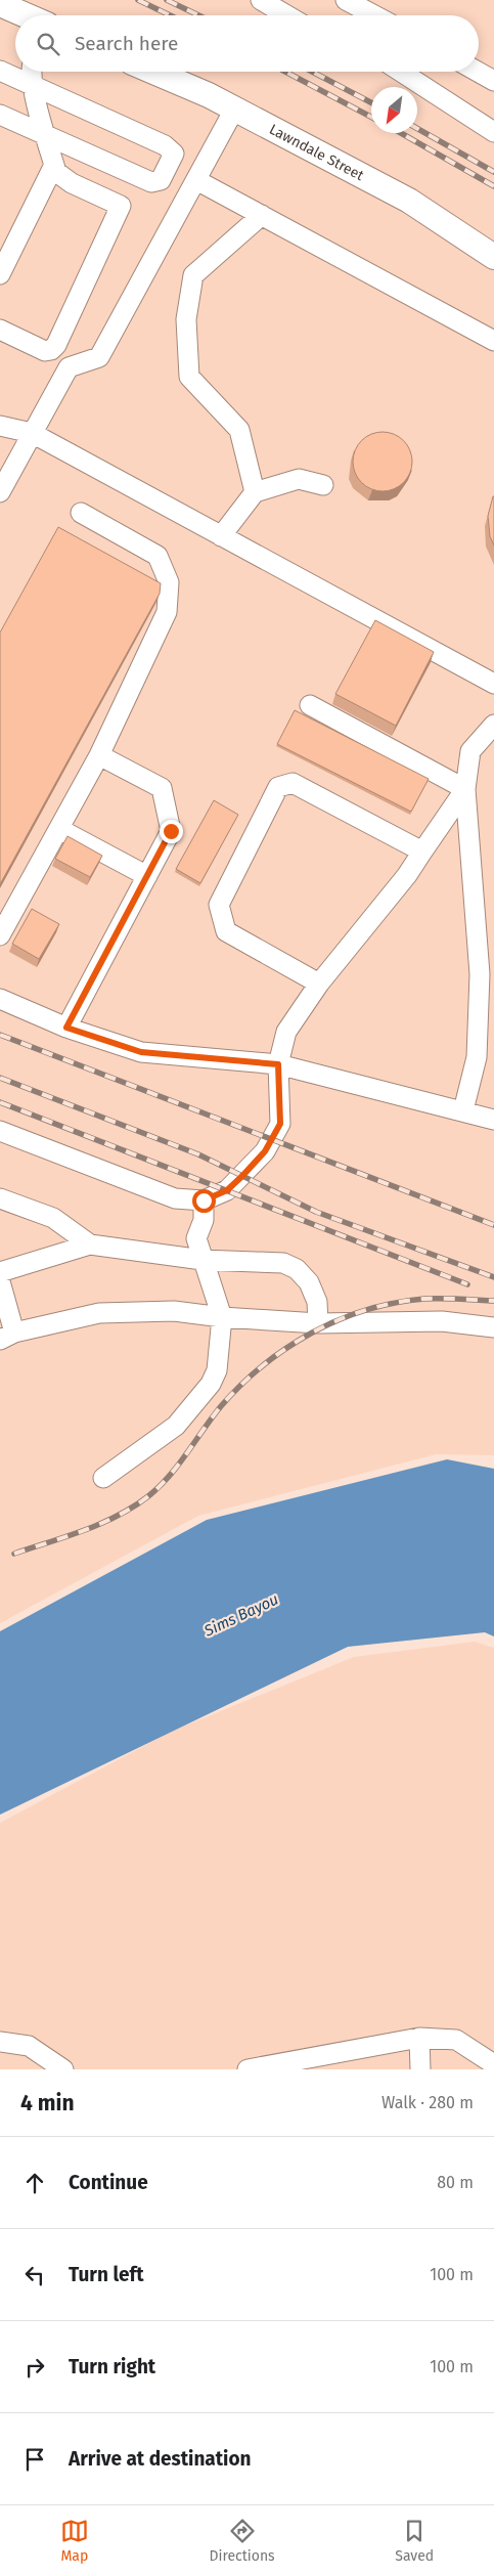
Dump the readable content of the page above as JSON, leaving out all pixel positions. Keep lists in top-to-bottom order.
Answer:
{
  "streets": {
    "main road": ["Lawndale Street"]
  },
  "water": ["Sims Bayou"],
  "north": "bottom left",
  "page": {
    "search": "Search here",
    "heading": ["4 min", "Walk · 280 m"],
    "list": [
      ["Continue", "80 m"],
      ["Turn left", "100 m"],
      ["Turn right", "100 m"],
      "Arrive at destination"
    ],
    "nav": ["Map", "Directions", "Saved"]
  }
}
